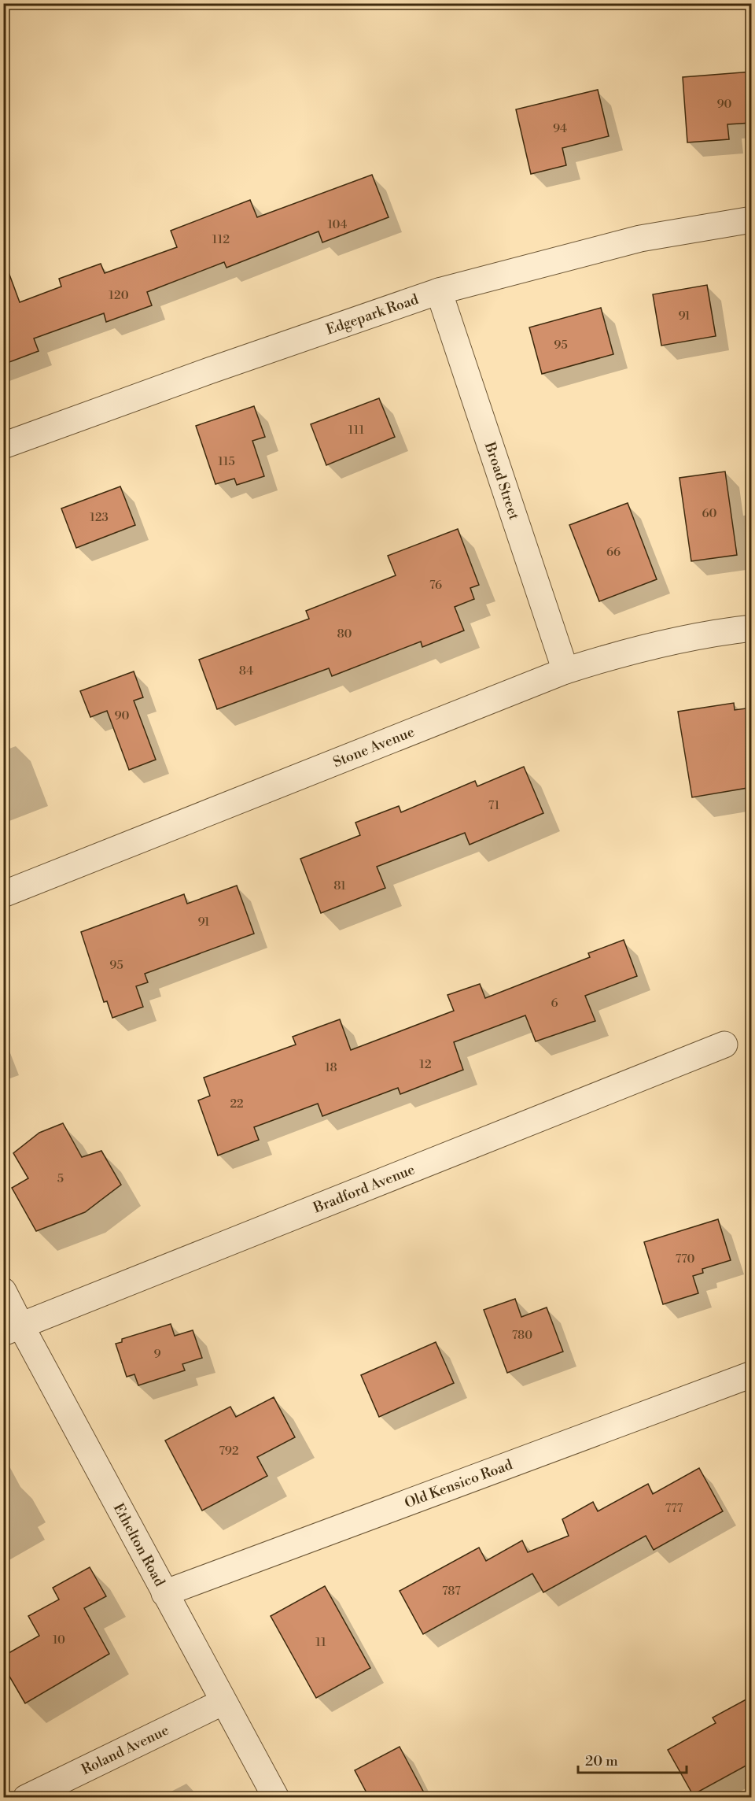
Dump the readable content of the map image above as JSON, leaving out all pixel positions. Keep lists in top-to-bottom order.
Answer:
{
  "streets": {
    "street": [
      "Edgepark Road",
      "Broad Street",
      "Stone Avenue",
      "Bradford Avenue",
      "Old Kensico Road",
      "Ethelton Road",
      "Roland Avenue"
    ]
  },
  "crossings": [
    ["Edgepark Road", "Broad Street"],
    ["Broad Street", "Stone Avenue"],
    ["Bradford Avenue", "Ethelton Road"],
    ["Old Kensico Road", "Ethelton Road"],
    ["Ethelton Road", "Roland Avenue"]
  ],
  "house_numbers": [
    "90",
    "94",
    "104",
    "112",
    "120",
    "91",
    "95",
    "111",
    "115",
    "60",
    "123",
    "66",
    "76",
    "80",
    "84",
    "90",
    "71",
    "81",
    "91",
    "95",
    "6",
    "12",
    "18",
    "22",
    "5",
    "770",
    "780",
    "9",
    "792",
    "777",
    "787",
    "10",
    "11"
  ],
  "scale_bar": "20 m"
}
